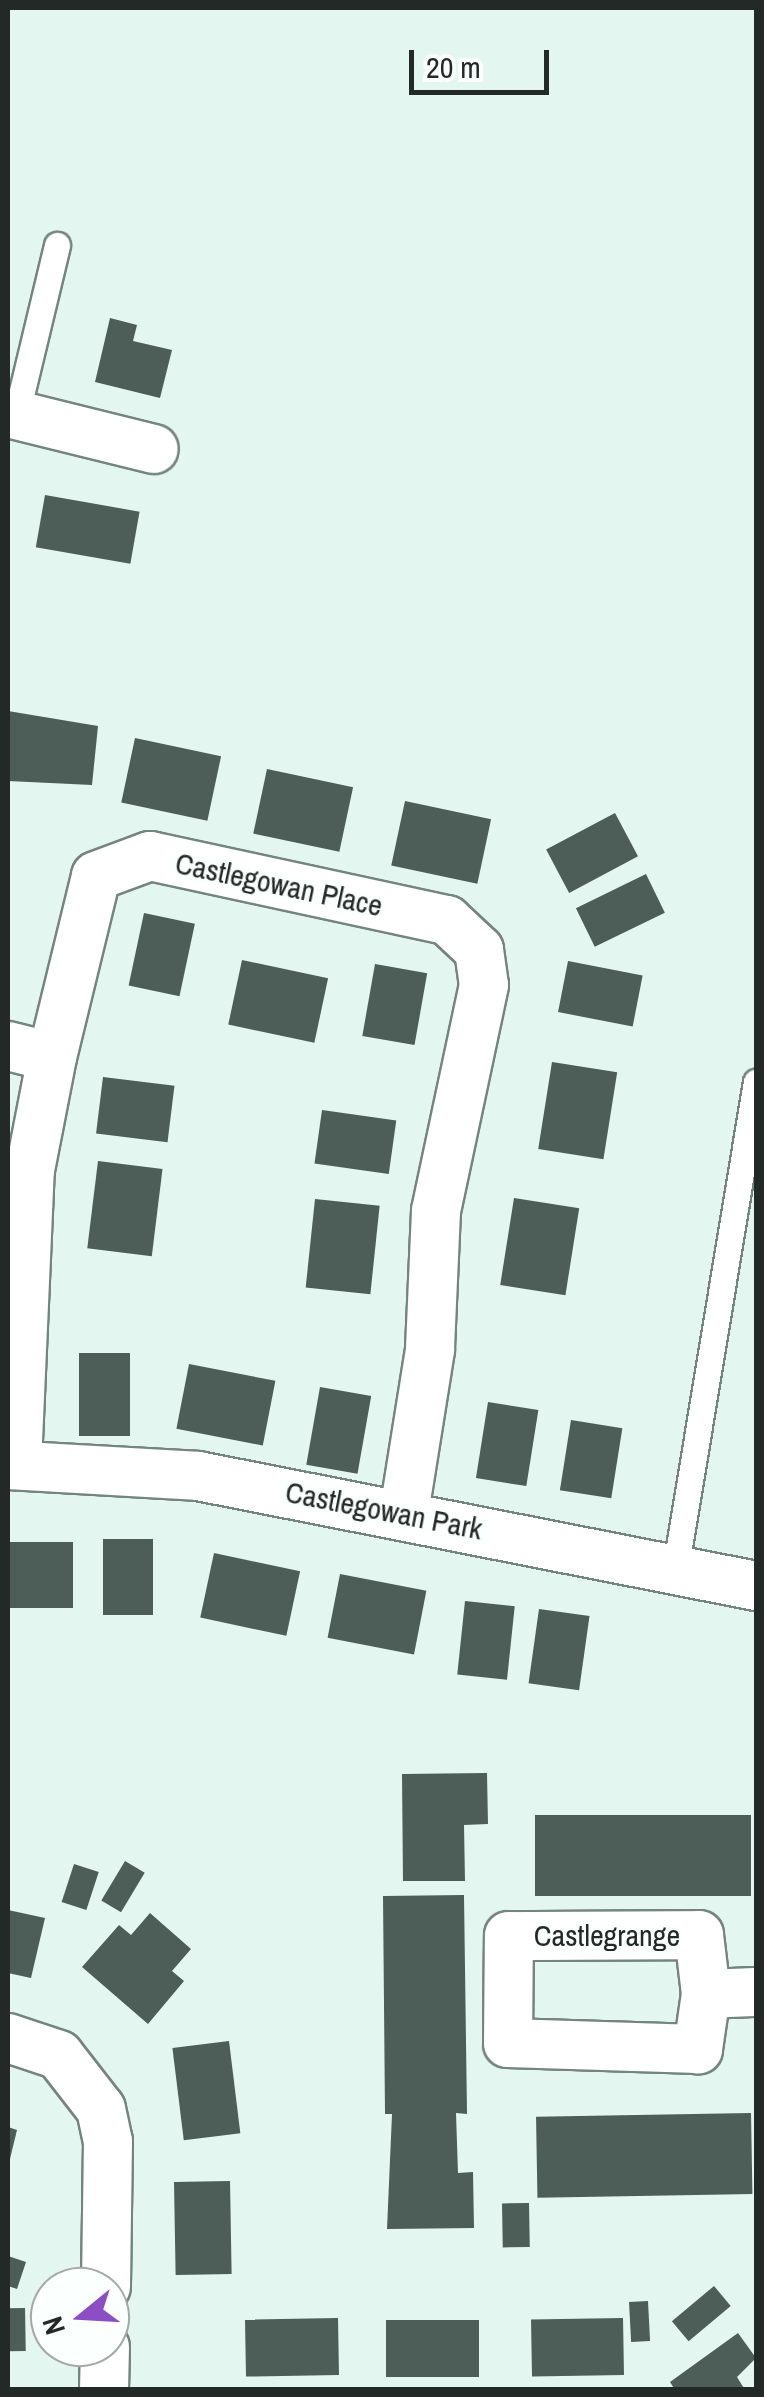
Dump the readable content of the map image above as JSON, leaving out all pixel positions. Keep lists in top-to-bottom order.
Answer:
{
  "streets": {
    "street": ["Castlegowan Place", "Castlegowan Park", "Castlegrange"]
  },
  "crossings": [
    ["Castlegowan Place", "Castlegowan Park"]
  ],
  "scale_bar": "20 m",
  "north": "left"
}
